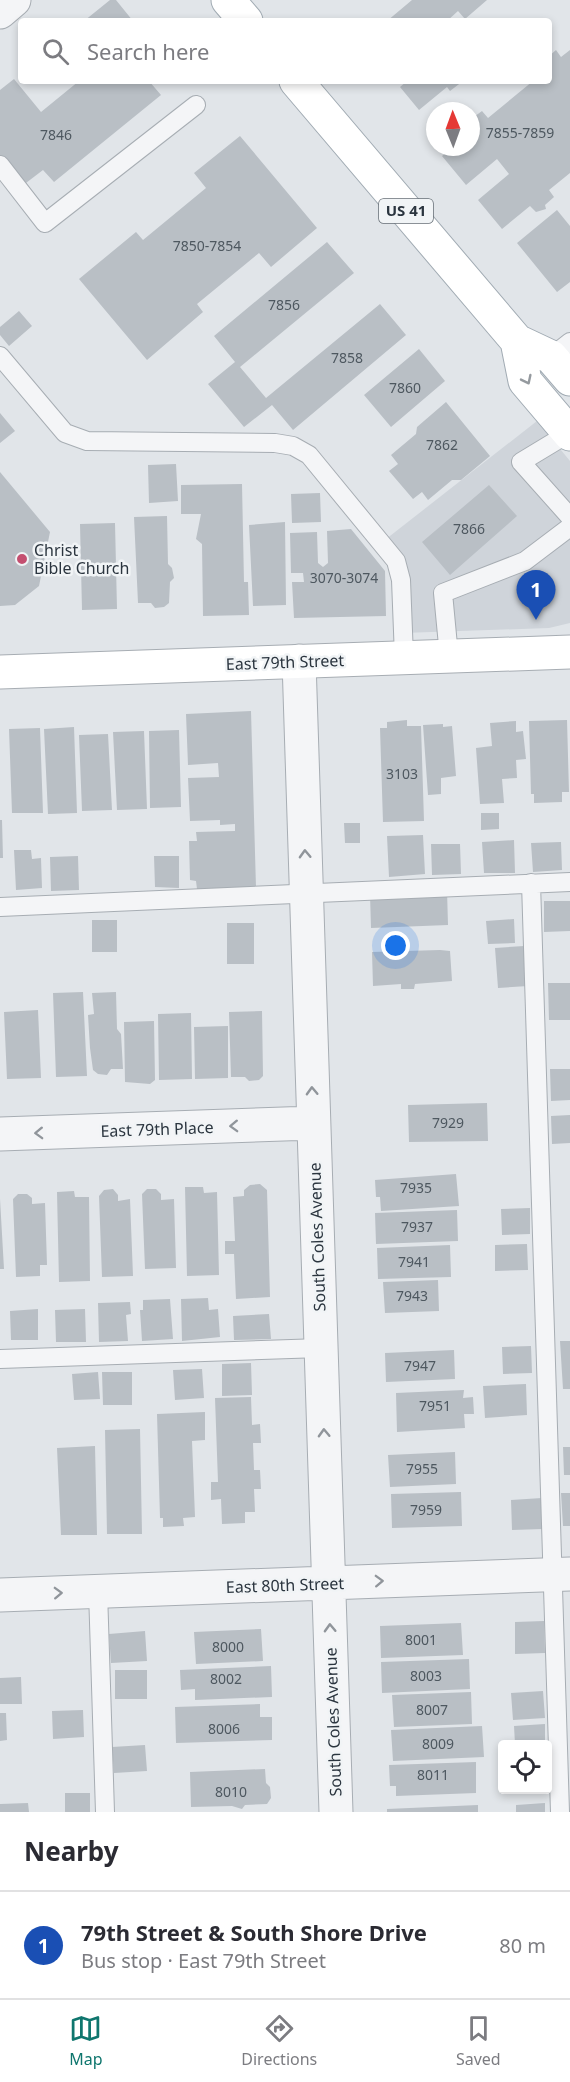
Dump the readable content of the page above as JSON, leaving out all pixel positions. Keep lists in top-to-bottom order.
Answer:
{
  "streets": {
    "main road": ["US 41", "East 79th Street"],
    "street": ["East 79th Place", "South Coles Avenue", "East 80th Street"]
  },
  "crossings": [
    ["East 79th Street", "South Coles Avenue"],
    ["East 79th Place", "South Coles Avenue"],
    ["South Coles Avenue", "East 80th Street"]
  ],
  "one_way": ["East 79th Place", "South Coles Avenue", "East 80th Street"],
  "places": ["Christ Bible Church"],
  "house_numbers": [
    "7855-7859",
    "7846",
    "7850-7854",
    "7856",
    "7858",
    "7860",
    "7862",
    "7866",
    "3070-3074",
    "3103",
    "7929",
    "7935",
    "7937",
    "7941",
    "7943",
    "7947",
    "7951",
    "7955",
    "7959",
    "8001",
    "8000",
    "8003",
    "8002",
    "8007",
    "8006",
    "8009",
    "8011",
    "8010"
  ],
  "north": "top",
  "page": {
    "search": "Search here",
    "pins": "1",
    "heading": "Nearby",
    "list": [
      {
        "mark": "1",
        "name": "79th Street & South Shore Drive",
        "note": "Bus stop · East 79th Street",
        "value": "80 m"
      }
    ],
    "nav": ["Map", "Directions", "Saved"]
  }
}
